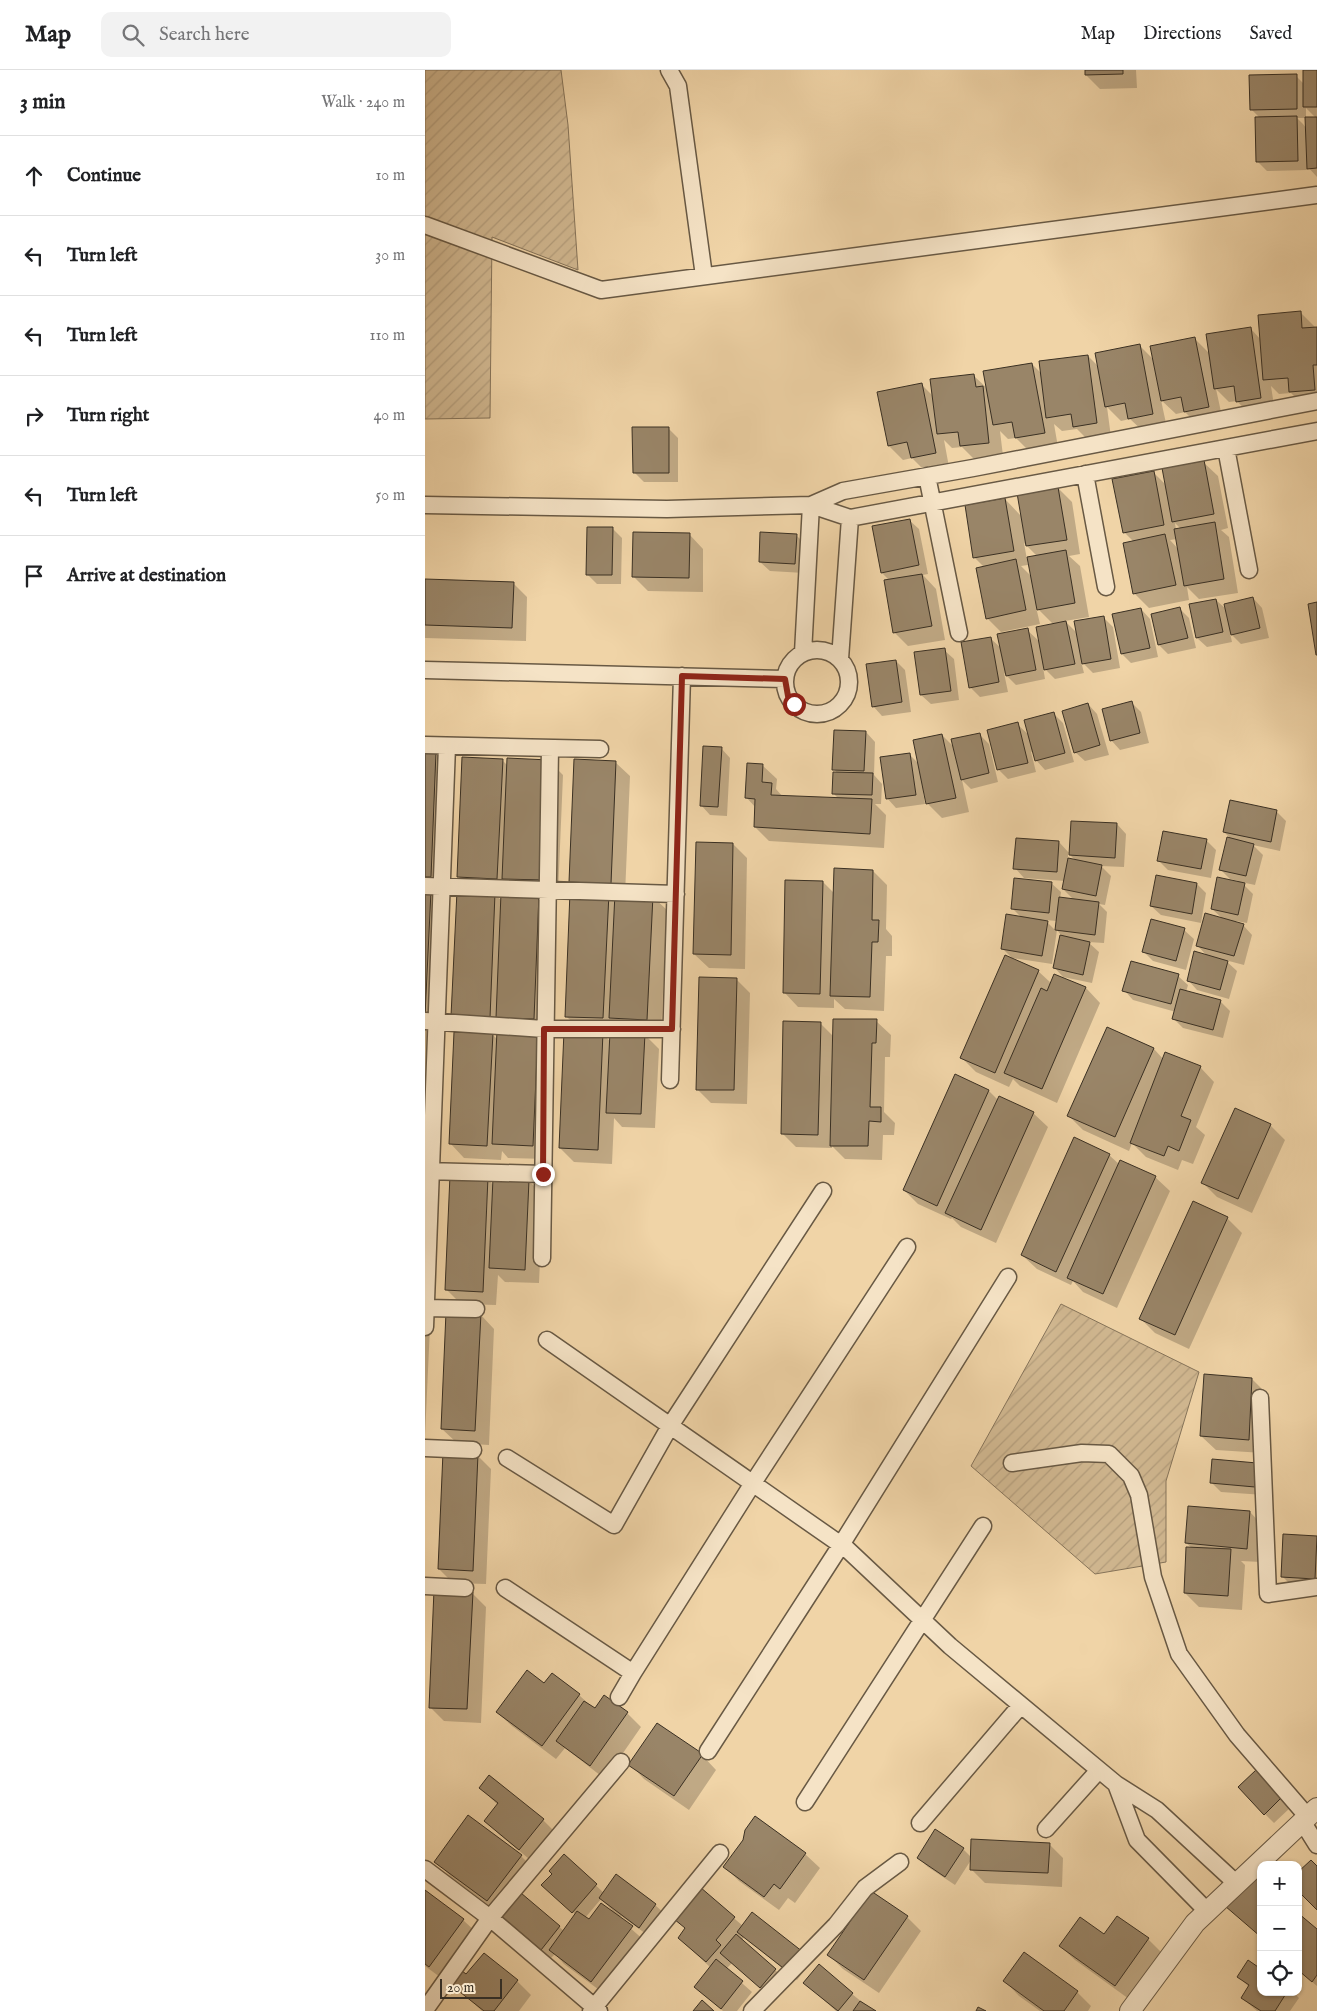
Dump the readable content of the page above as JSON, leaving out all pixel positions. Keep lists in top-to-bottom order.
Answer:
{
  "scale_bar": "20 m",
  "page": {
    "header": "Map",
    "search": "Search here",
    "nav": ["Map", "Directions", "Saved"],
    "heading": ["3 min", "Walk · 240 m"],
    "list": [
      ["Continue", "10 m"],
      ["Turn left", "30 m"],
      ["Turn left", "110 m"],
      ["Turn right", "40 m"],
      ["Turn left", "50 m"],
      "Arrive at destination"
    ],
    "map_buttons": ["+", "−"],
    "scale": "20 m"
  }
}
